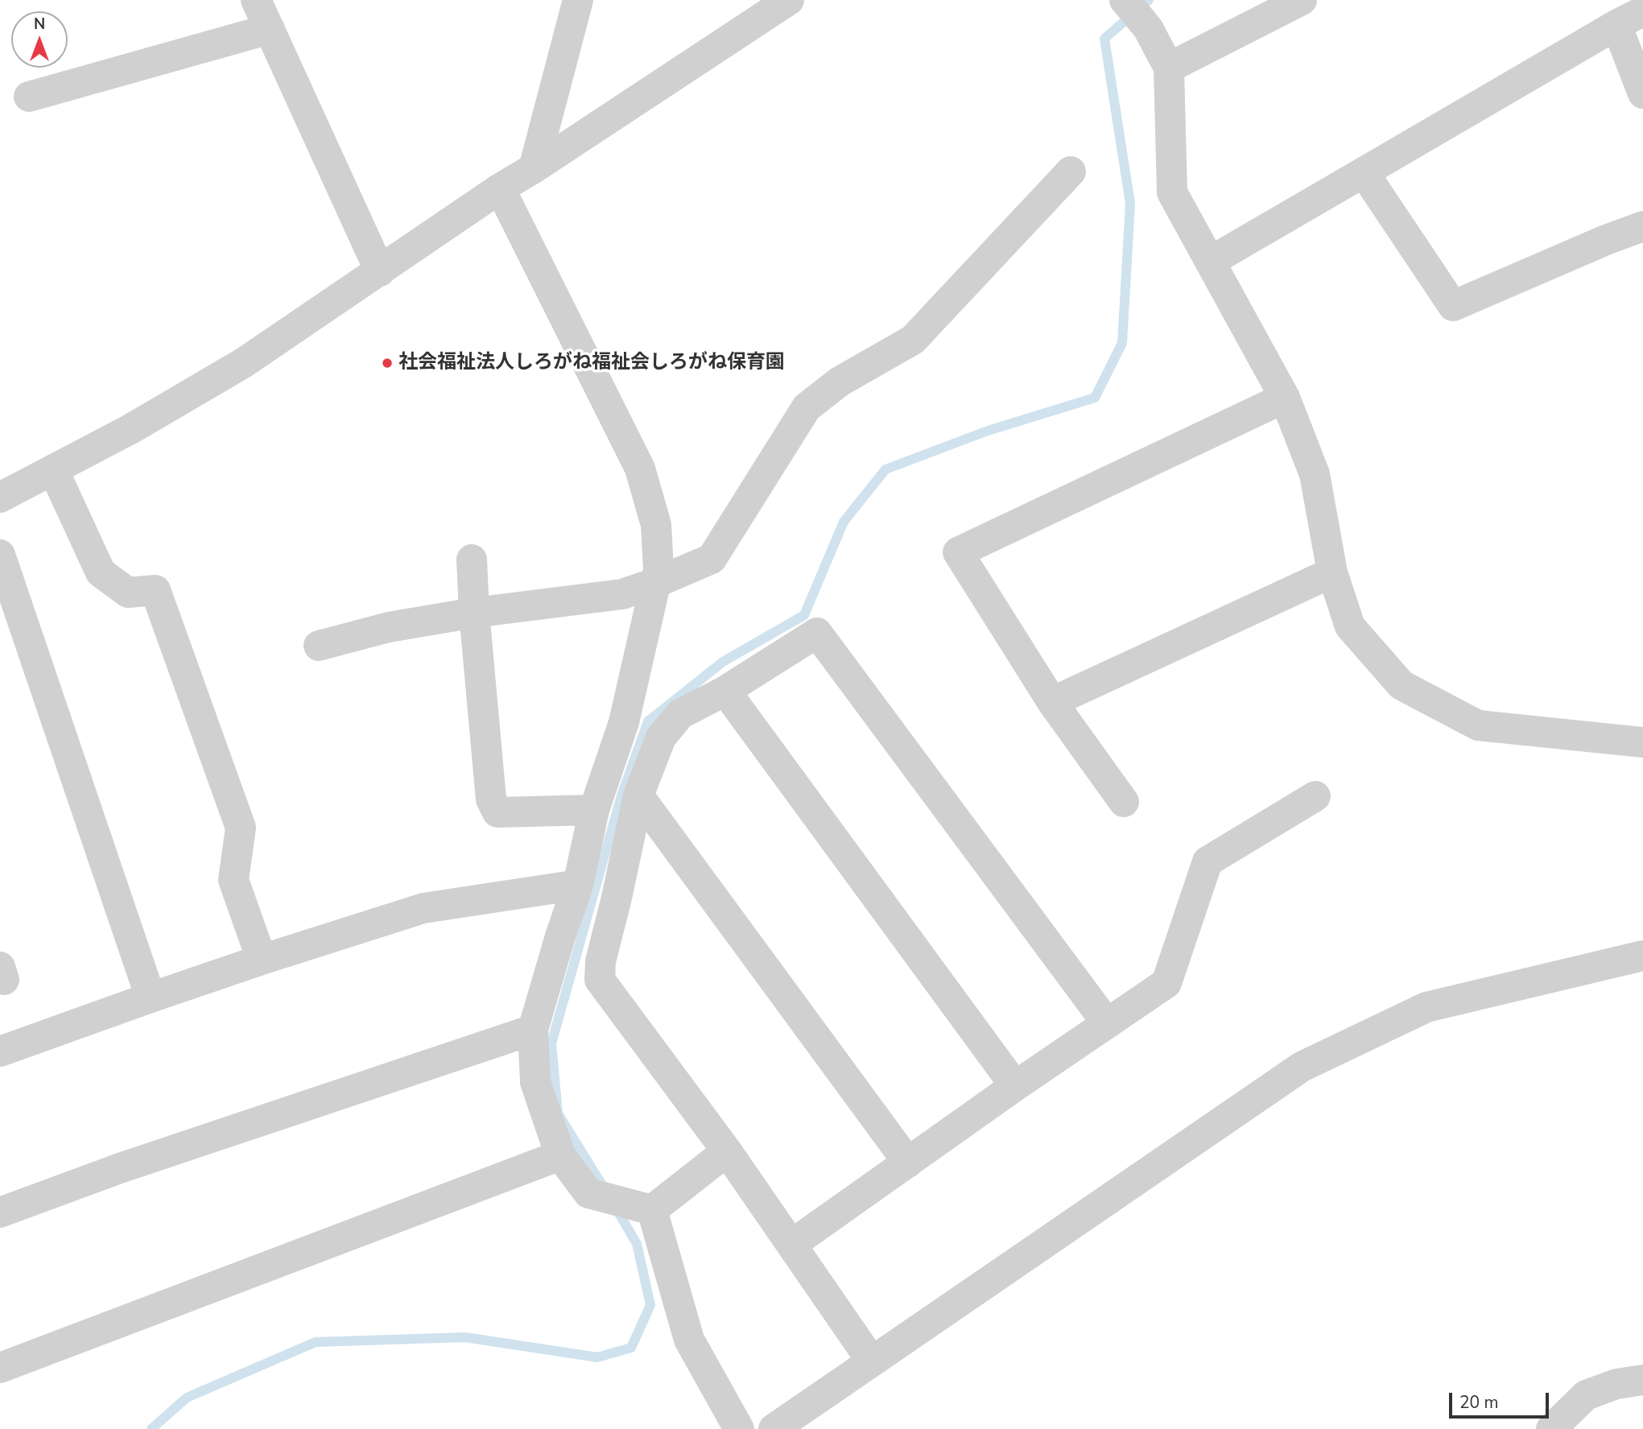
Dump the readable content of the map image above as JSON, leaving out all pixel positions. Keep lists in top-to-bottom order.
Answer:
{
  "places": ["社会福祉法人しろがね福祉会しろがね保育園"],
  "scale_bar": "20 m",
  "north": "top"
}
